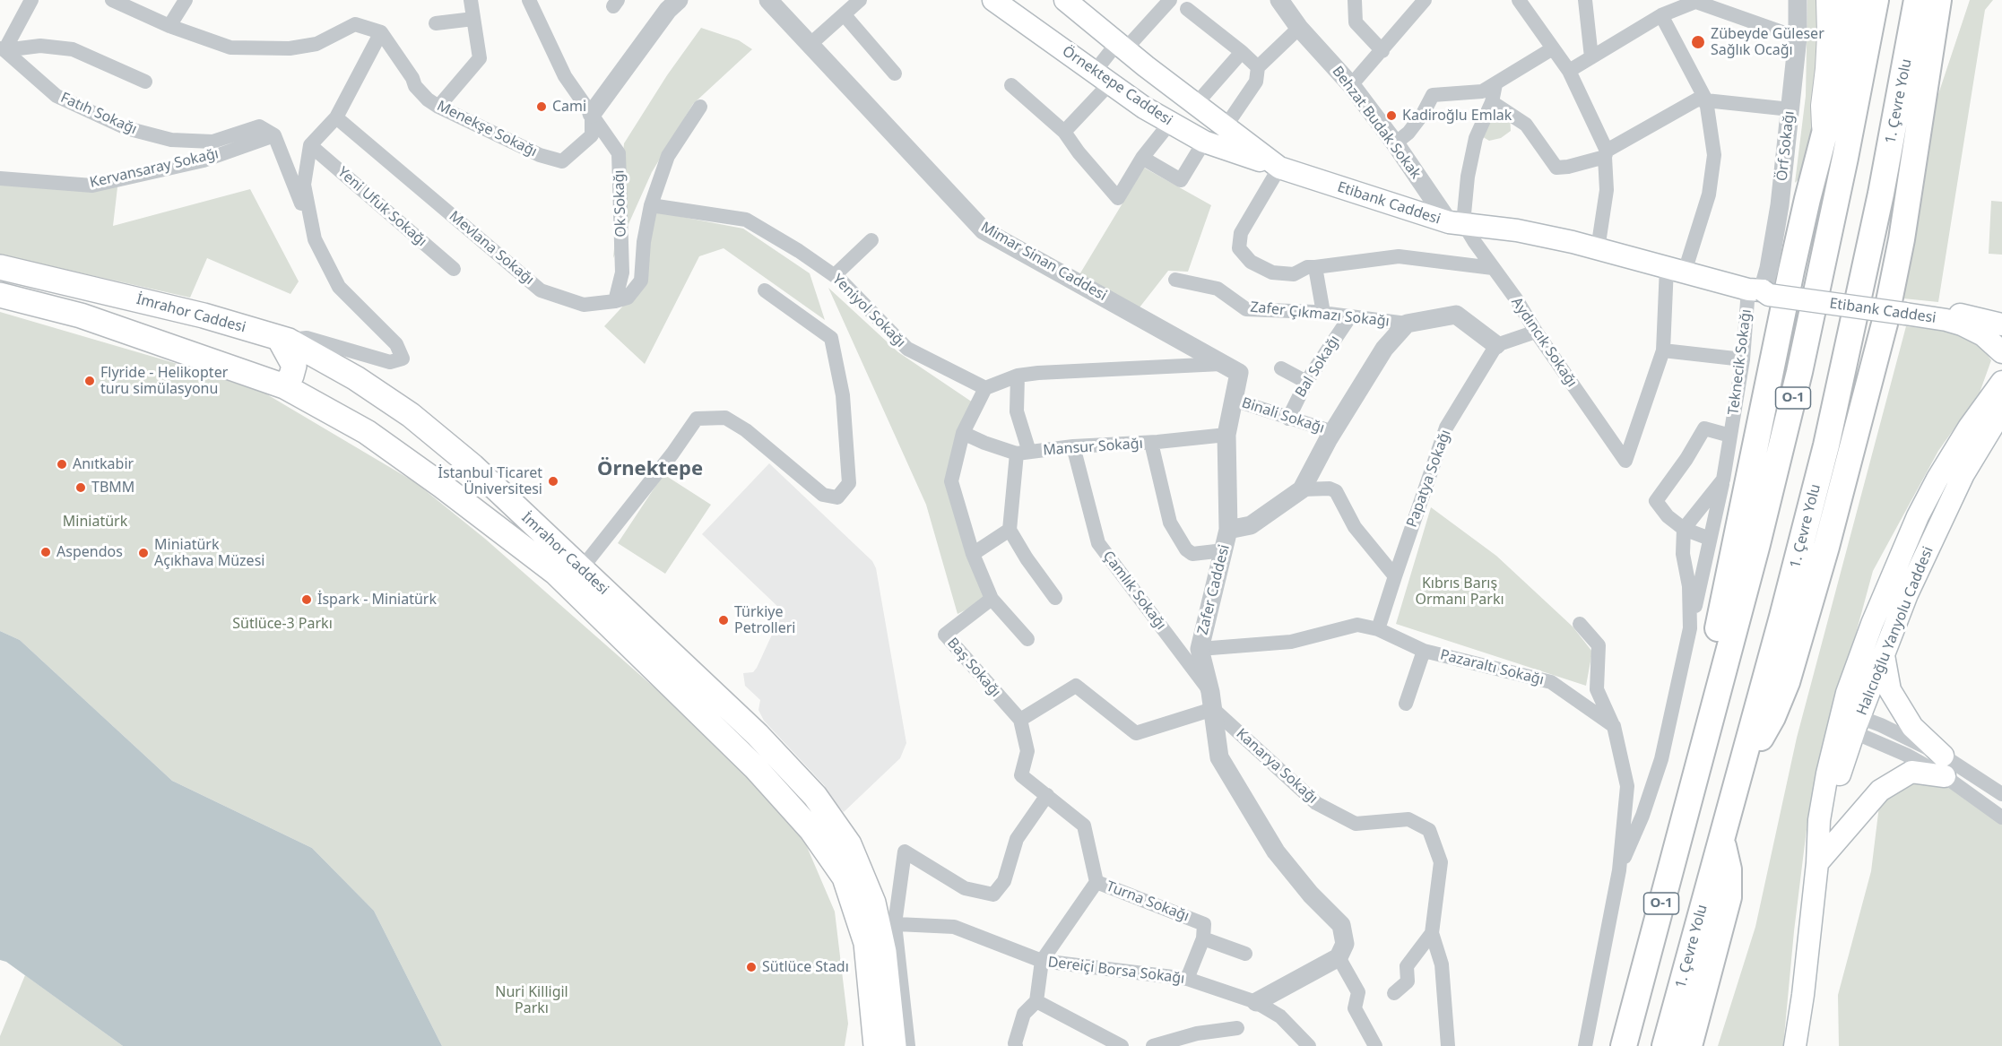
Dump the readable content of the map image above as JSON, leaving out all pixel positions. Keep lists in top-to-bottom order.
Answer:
{
  "streets": {
    "highway": ["1. Çevre Yolu", "O-1"],
    "main road": [
      "Örnektepe Caddesi",
      "Etibank Caddesi",
      "İmrahor Caddesi",
      "Halıcıoğlu Yanyolu Caddesi"
    ],
    "street": [
      "Fatıh Sokağı",
      "Behzat Budak Sokak",
      "Menekşe Sokağı",
      "Örf Sokağı",
      "Kervansaray Sokağı",
      "Ok Sokağı",
      "Yeni Ufuk Sokağı",
      "Mevlana Sokağı",
      "Mimar Sinan Caddesi",
      "Yeniyol Sokağı",
      "Zafer Çıkmazı Sokağı",
      "Aydıncık Sokağı",
      "Teknecik Sokağı",
      "Bal Sokağı",
      "Binali Sokağı",
      "Mansur Sokağı",
      "Papatya Sokağı",
      "Zafer Caddesi",
      "Çamlık Sokağı",
      "Baş Sokağı",
      "Pazaraltı Sokağı",
      "Kanarya Sokağı",
      "Turna Sokağı",
      "Dereiçi Borsa Sokağı"
    ]
  },
  "crossings": [
    ["Örnektepe Caddesi", "Etibank Caddesi"],
    ["Fatıh Sokağı", "Kervansaray Sokağı"],
    ["Behzat Budak Sokak", "Etibank Caddesi"],
    ["Behzat Budak Sokak", "Aydıncık Sokağı"],
    ["Menekşe Sokağı", "Ok Sokağı"],
    ["Örf Sokağı", "Etibank Caddesi"],
    ["Örf Sokağı", "Teknecik Sokağı"],
    ["Ok Sokağı", "Mevlana Sokağı"],
    ["Etibank Caddesi", "Aydıncık Sokağı"],
    ["Etibank Caddesi", "Teknecik Sokağı"],
    ["Mevlana Sokağı", "Yeniyol Sokağı"],
    ["Mimar Sinan Caddesi", "Binali Sokağı"],
    ["Mimar Sinan Caddesi", "Mansur Sokağı"],
    ["Mimar Sinan Caddesi", "Zafer Caddesi"],
    ["İmrahor Caddesi", "Dereiçi Borsa Sokağı"],
    ["Zafer Çıkmazı Sokağı", "Bal Sokağı"],
    ["Zafer Çıkmazı Sokağı", "Zafer Caddesi"],
    ["Bal Sokağı", "Binali Sokağı"],
    ["Binali Sokağı", "Zafer Caddesi"],
    ["Mansur Sokağı", "Çamlık Sokağı"],
    ["Papatya Sokağı", "Pazaraltı Sokağı"],
    ["Zafer Caddesi", "Çamlık Sokağı"],
    ["Zafer Caddesi", "Pazaraltı Sokağı"],
    ["Zafer Caddesi", "Kanarya Sokağı"],
    ["Çamlık Sokağı", "Kanarya Sokağı"],
    ["Turna Sokağı", "Dereiçi Borsa Sokağı"]
  ],
  "districts": ["Örnektepe"],
  "parks": [
    "Miniatürk",
    "Kıbrıs Barış Ormanı Parkı",
    "Sütlüce-3 Parkı",
    "Nuri Killigil Parkı"
  ],
  "places": [
    "Zübeyde Güleser Sağlık Ocağı",
    "Cami",
    "Kadiroğlu Emlak",
    "Flyride - Helikopter turu simülasyonu",
    "Anıtkabir",
    "İstanbul Ticaret Üniversitesi",
    "TBMM",
    "Aspendos",
    "Miniatürk Açıkhava Müzesi",
    "İspark - Miniatürk",
    "Türkiye Petrolleri",
    "Sütlüce Stadı"
  ]
}
